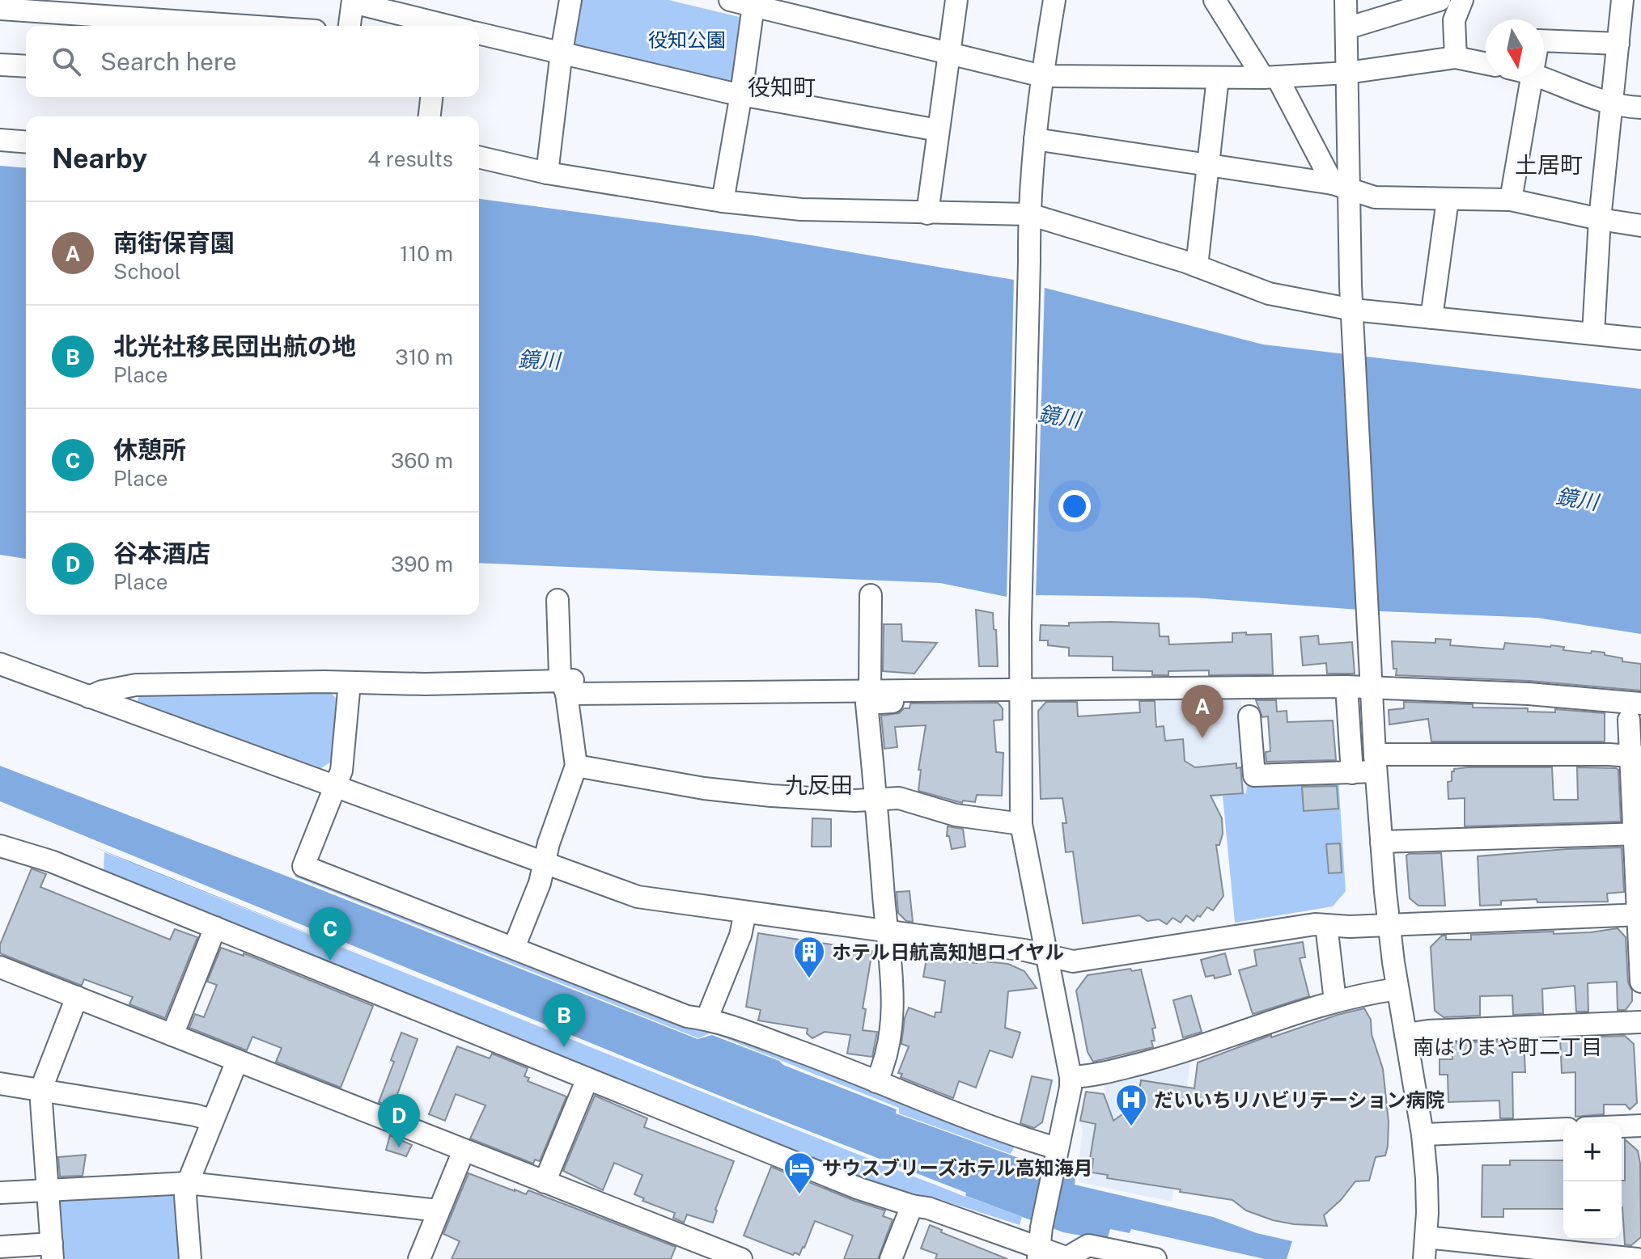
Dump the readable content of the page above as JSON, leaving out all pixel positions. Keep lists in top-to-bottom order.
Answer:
{
  "districts": [
    "役知町",
    "土居町",
    "九反田",
    "南はりまや町二丁目"
  ],
  "water": ["鏡川"],
  "parks": ["役知公園"],
  "places": {
    "building": ["ホテル日航高知旭ロイヤル"],
    "hospital": ["だいいちリハビリテーション病院"],
    "hotel": ["サウスブリーズホテル高知海月"]
  },
  "north": "bottom",
  "page": {
    "search": "Search here",
    "heading": ["Nearby", "4 results"],
    "list": [
      {
        "mark": "A",
        "name": "南街保育園",
        "note": "School",
        "value": "110 m"
      },
      {
        "mark": "B",
        "name": "北光社移民団出航の地",
        "note": "Place",
        "value": "310 m"
      },
      {
        "mark": "C",
        "name": "休憩所",
        "note": "Place",
        "value": "360 m"
      },
      {
        "mark": "D",
        "name": "谷本酒店",
        "note": "Place",
        "value": "390 m"
      }
    ],
    "pins": [
      "A",
      "C",
      "B",
      "D"
    ],
    "map_buttons": ["+", "−"]
  }
}
